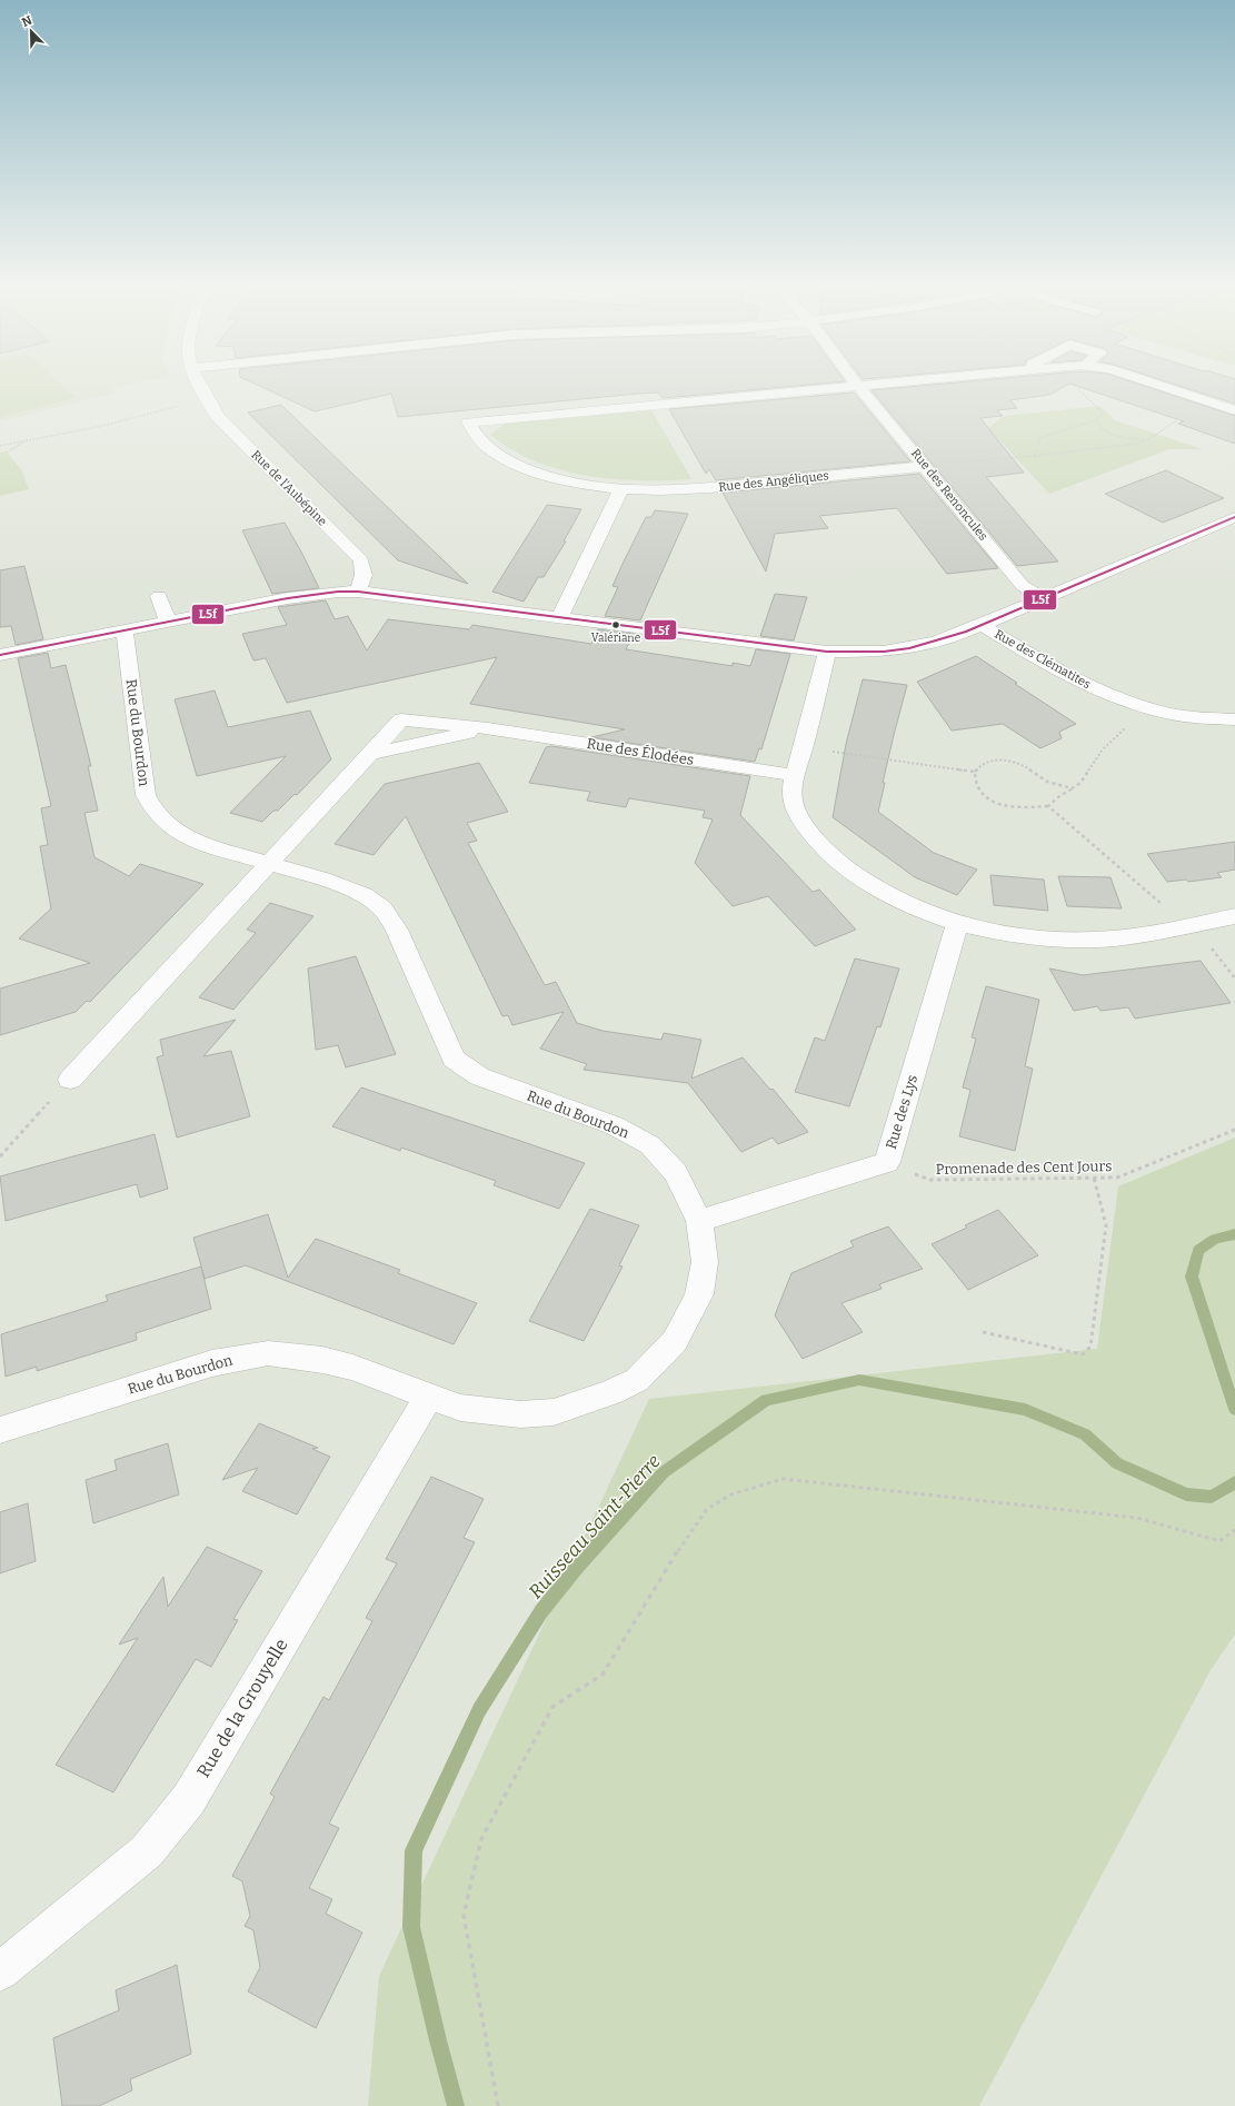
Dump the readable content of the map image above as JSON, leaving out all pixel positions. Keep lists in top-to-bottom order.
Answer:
{
  "streets": {
    "street": [
      "Rue des Angéliques",
      "Rue de l'Aubépine",
      "Rue des Renoncules",
      "Rue des Clématites",
      "Rue du Bourdon",
      "Rue des Élodées",
      "Rue des Lys",
      "Rue de la Grouyelle"
    ],
    "path": ["Promenade des Cent Jours"]
  },
  "crossings": [
    ["Rue des Angéliques", "Rue des Renoncules"],
    ["Rue du Bourdon", "Rue des Élodées"],
    ["Rue du Bourdon", "Rue des Lys"],
    ["Rue du Bourdon", "Rue de la Grouyelle"],
    ["Rue des Lys", "Promenade des Cent Jours"]
  ],
  "water": ["Ruisseau Saint-Pierre"],
  "places": ["Valériane"],
  "lines": ["transit line L5f"],
  "north": "top left"
}
